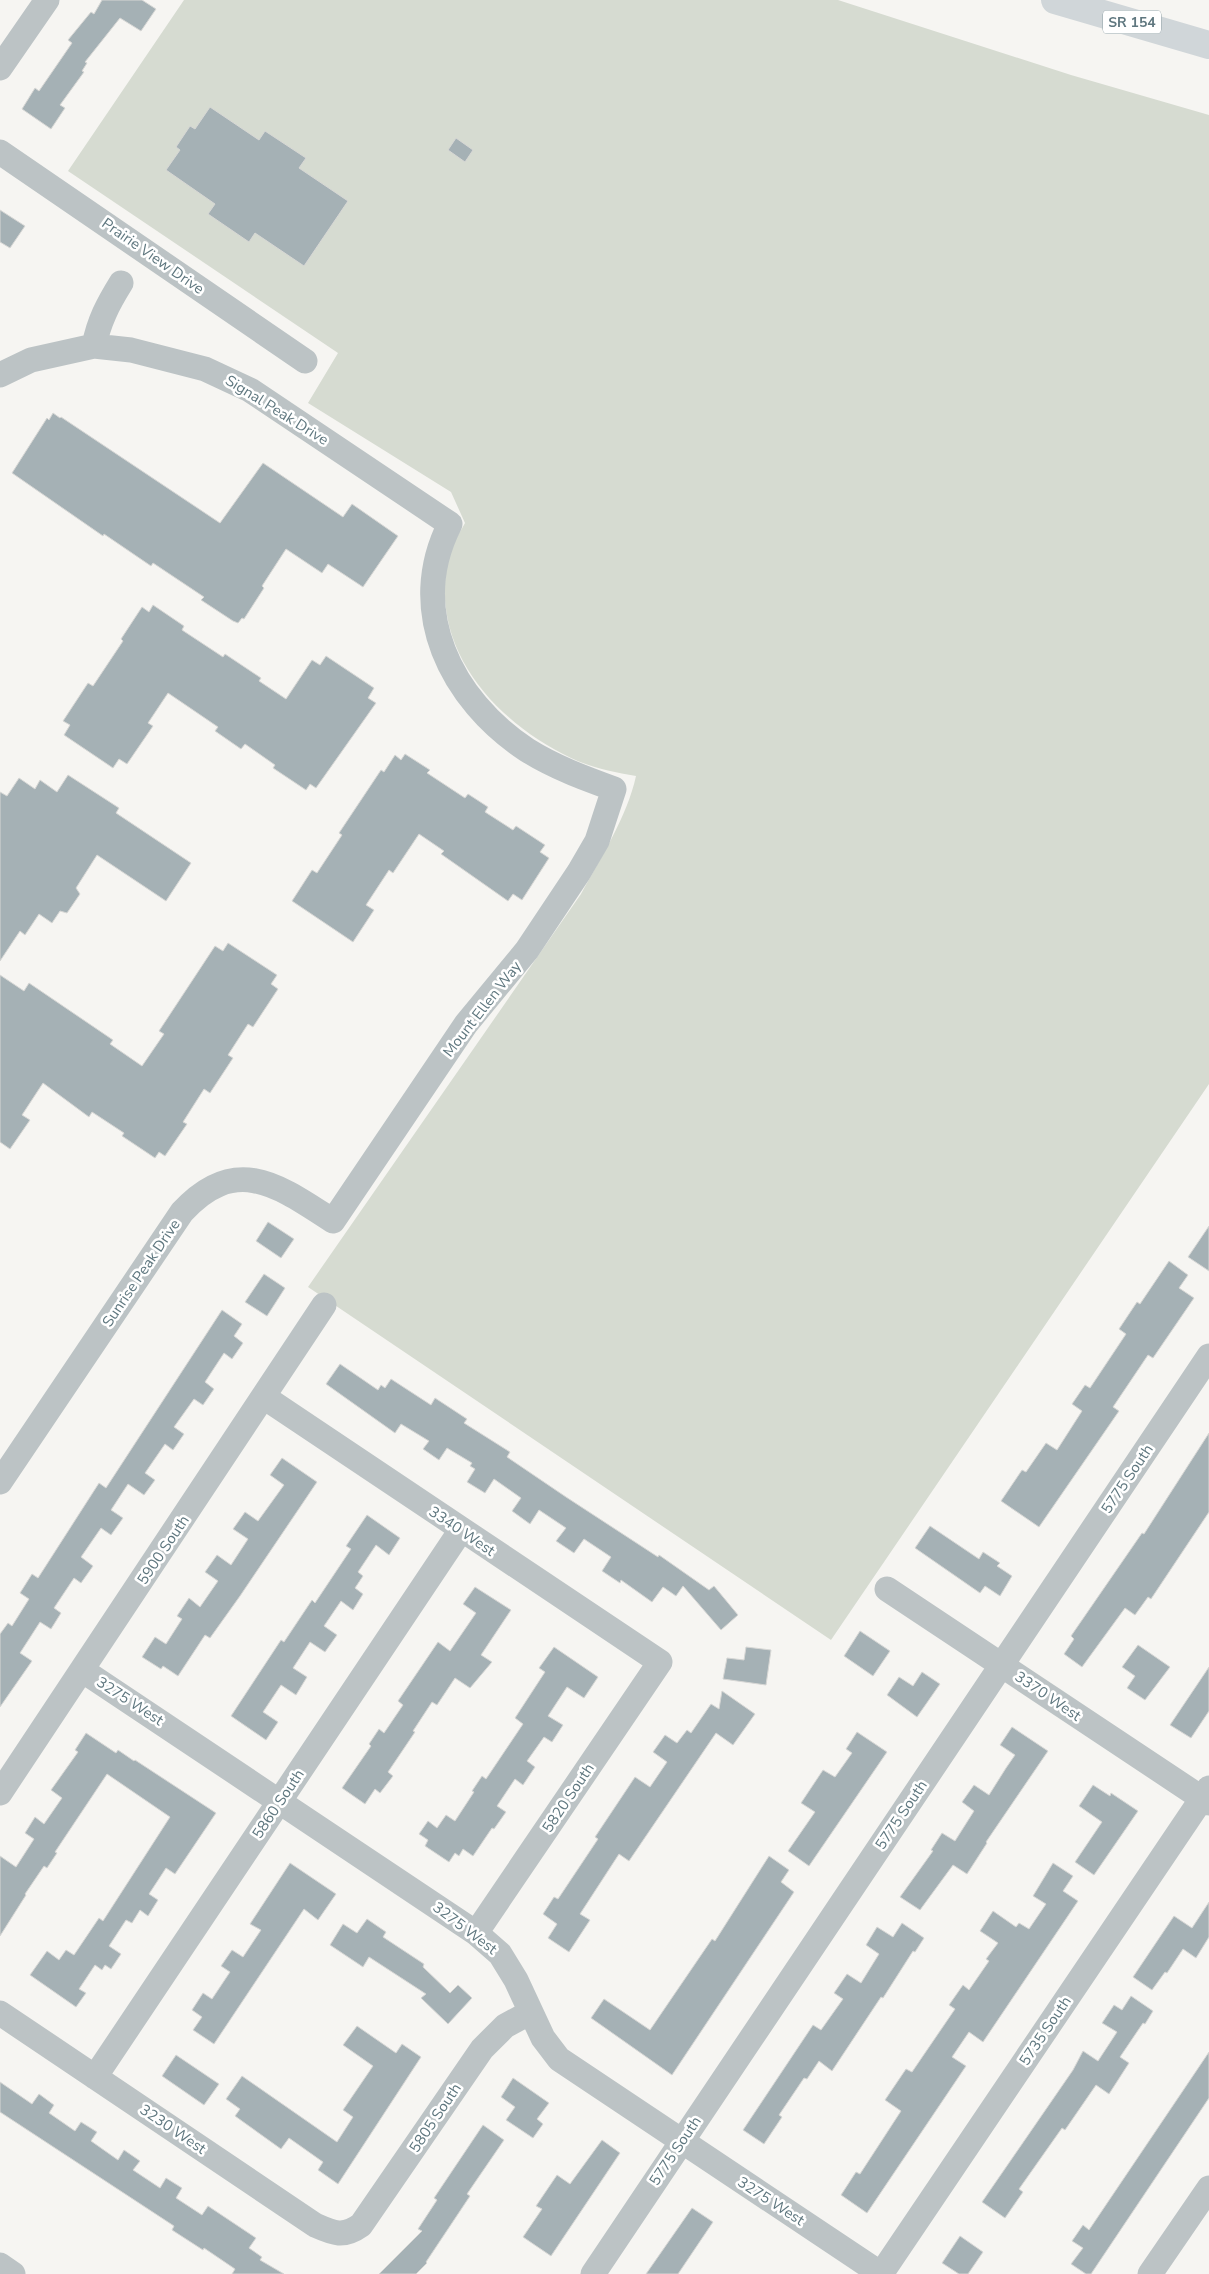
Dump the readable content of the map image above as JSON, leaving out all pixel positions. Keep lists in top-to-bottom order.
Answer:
{
  "streets": {
    "highway": ["SR 154"],
    "street": [
      "Prairie View Drive",
      "Signal Peak Drive",
      "Mount Ellen Way",
      "Sunrise Peak Drive",
      "5775 South",
      "3340 West",
      "5900 South",
      "3370 West",
      "3275 West",
      "5820 South",
      "5860 South",
      "5735 South",
      "5805 South",
      "3230 West"
    ]
  },
  "crossings": [
    ["Signal Peak Drive", "Mount Ellen Way"],
    ["Mount Ellen Way", "Sunrise Peak Drive"],
    ["5775 South", "3370 West"],
    ["5775 South", "3275 West"],
    ["3340 West", "5900 South"],
    ["3340 West", "5820 South"],
    ["3340 West", "5860 South"],
    ["5900 South", "3275 West"],
    ["3370 West", "5735 South"],
    ["3275 West", "5820 South"],
    ["3275 West", "5860 South"],
    ["3275 West", "5735 South"],
    ["3275 West", "5805 South"],
    ["5860 South", "3230 West"],
    ["5805 South", "3230 West"]
  ]
}
